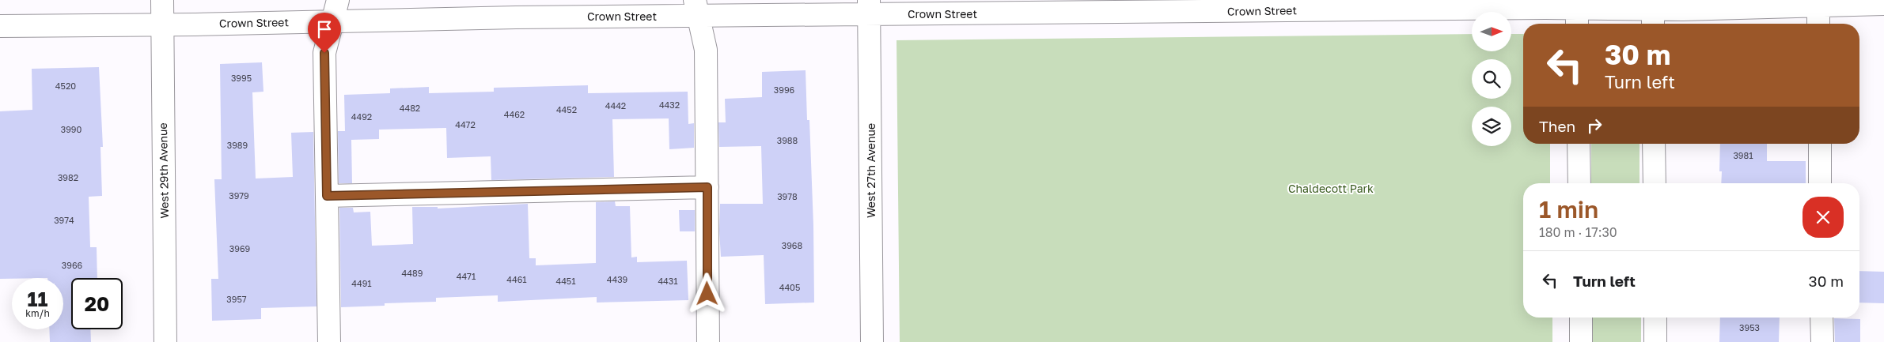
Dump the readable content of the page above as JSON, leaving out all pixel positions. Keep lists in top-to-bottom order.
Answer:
{
  "streets": {
    "street": ["Crown Street", "West 29th Avenue", "West 27th Avenue"]
  },
  "crossings": [
    ["Crown Street", "West 29th Avenue"],
    ["Crown Street", "West 27th Avenue"]
  ],
  "parks": ["Chaldecott Park"],
  "house_numbers": [
    "3995",
    "4520",
    "3996",
    "4432",
    "4442",
    "4482",
    "4452",
    "4462",
    "4492",
    "4472",
    "3990",
    "3988",
    "3989",
    "3981",
    "3982",
    "3979",
    "3978",
    "3974",
    "3968",
    "3969",
    "3966",
    "4489",
    "4471",
    "4461",
    "4439",
    "4451",
    "4431",
    "4491",
    "4405",
    "3957",
    "3953"
  ],
  "north": "right",
  "page": {
    "turn": ["30 m", "Turn left"],
    "then": "Then",
    "heading": ["1 min", "180 m · 17:30"],
    "list": [
      {
        "name": "Turn left",
        "value": "30 m"
      }
    ],
    "speed": "11 km/h",
    "limit": "20"
  }
}
